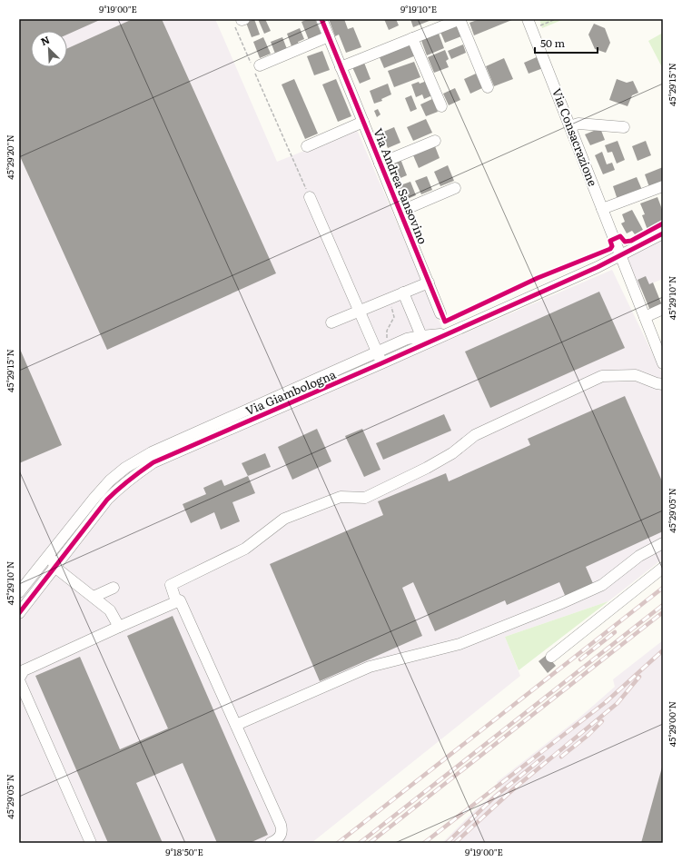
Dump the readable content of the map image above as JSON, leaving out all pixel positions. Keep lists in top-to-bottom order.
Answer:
{
  "streets": {
    "street": ["Via Consacrazione", "Via Andrea Sansovino", "Via Giambologna"]
  },
  "crossings": [
    ["Via Consacrazione", "Via Giambologna"]
  ],
  "scale_bar": "50 m",
  "north": "top left",
  "coordinates": [
    "9°19'00\"E",
    "9°19'10\"E",
    "45°29'15\"N",
    "45°29'20\"N",
    "45°29'10\"N",
    "45°29'05\"N",
    "45°29'00\"N",
    "9°18'50\"E"
  ]
}
